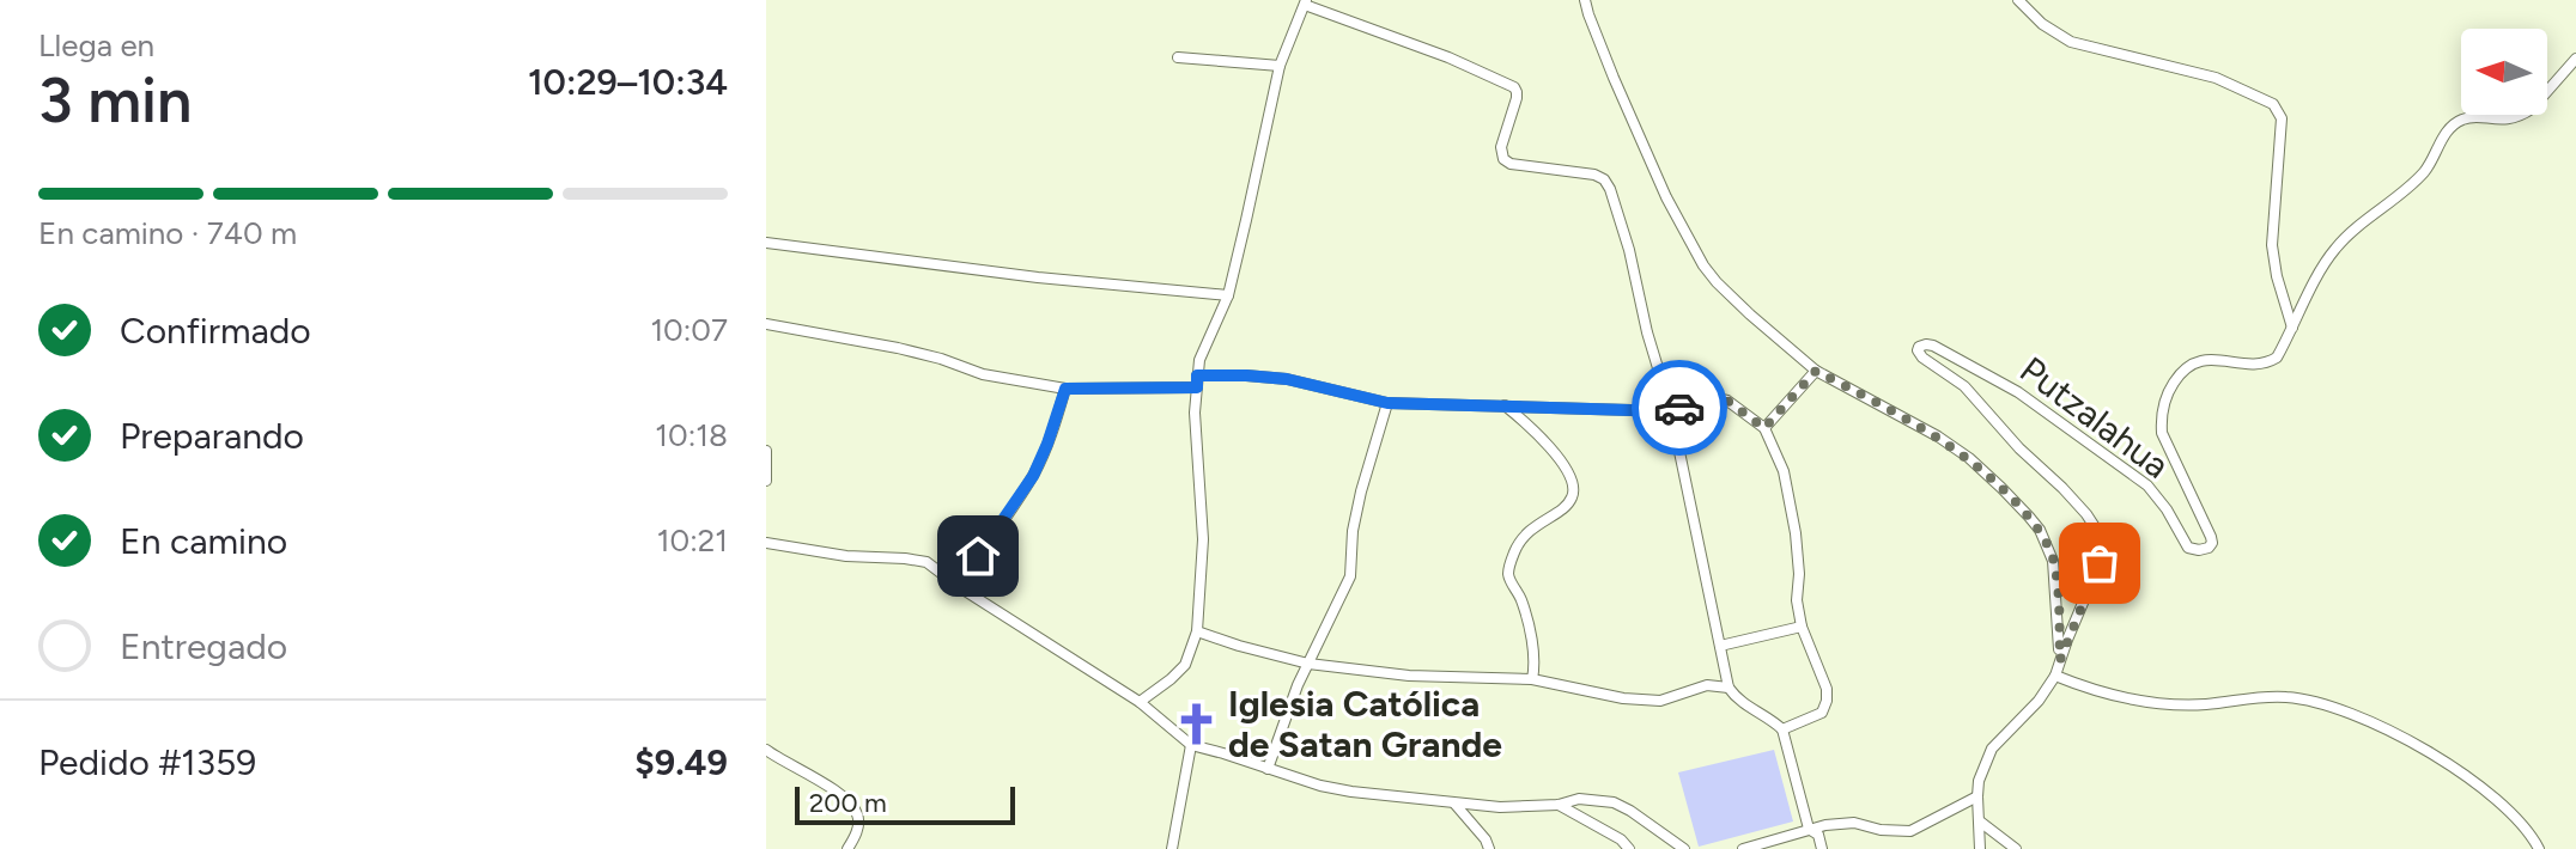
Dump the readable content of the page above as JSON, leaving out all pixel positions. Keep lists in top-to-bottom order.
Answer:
{
  "streets": {
    "street": ["Putzalahua"]
  },
  "places": {
    "church": ["Iglesia Católica de Satan Grande"]
  },
  "scale_bar": "200 m",
  "north": "left",
  "page": {
    "heading": ["3 min", "Llega en", "10:29–10:34"],
    "panel": ["Pedido #1359", "$9.49"],
    "bar": "En camino · 740 m",
    "list": [
      ["Confirmado", "10:07"],
      ["Preparando", "10:18"],
      ["En camino", "10:21"],
      "Entregado"
    ],
    "scale": "200 m"
  }
}
